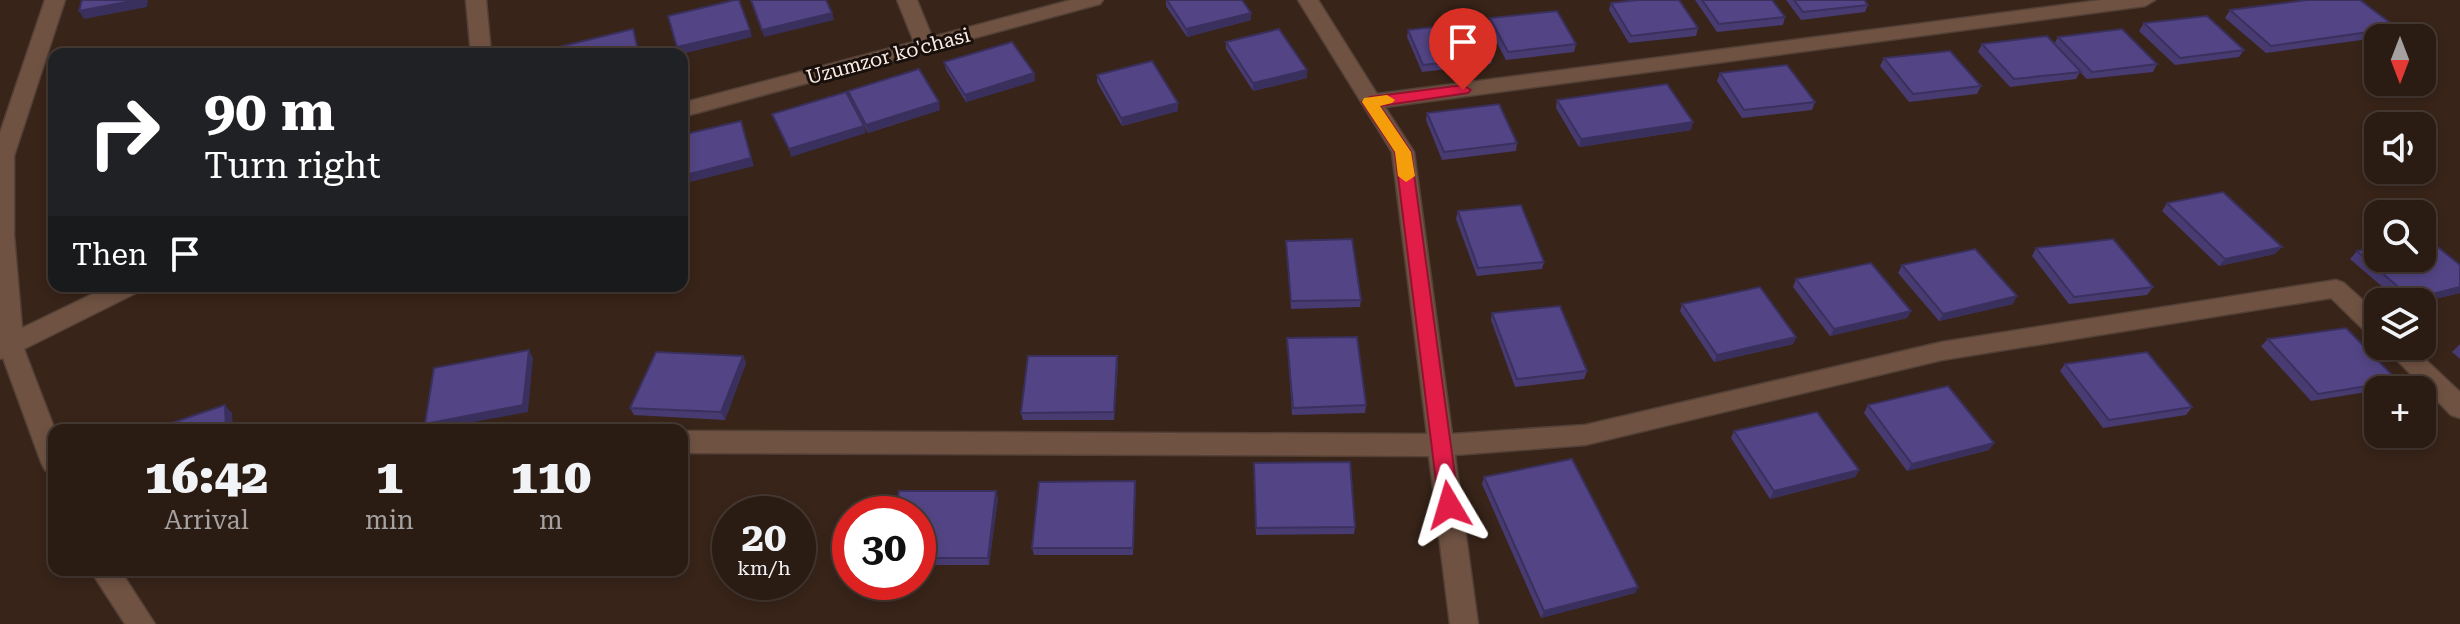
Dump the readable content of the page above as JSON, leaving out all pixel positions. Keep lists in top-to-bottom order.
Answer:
{
  "streets": {
    "street": ["Uzumzor ko'chasi"]
  },
  "north": "bottom",
  "page": {
    "map_buttons": "+",
    "turn": ["90 m", "Turn right"],
    "then": "Then",
    "eta": [
      "16:42",
      "Arrival",
      "1",
      "min",
      "110",
      "m"
    ],
    "speed": "20 km/h",
    "limit": "30"
  }
}
